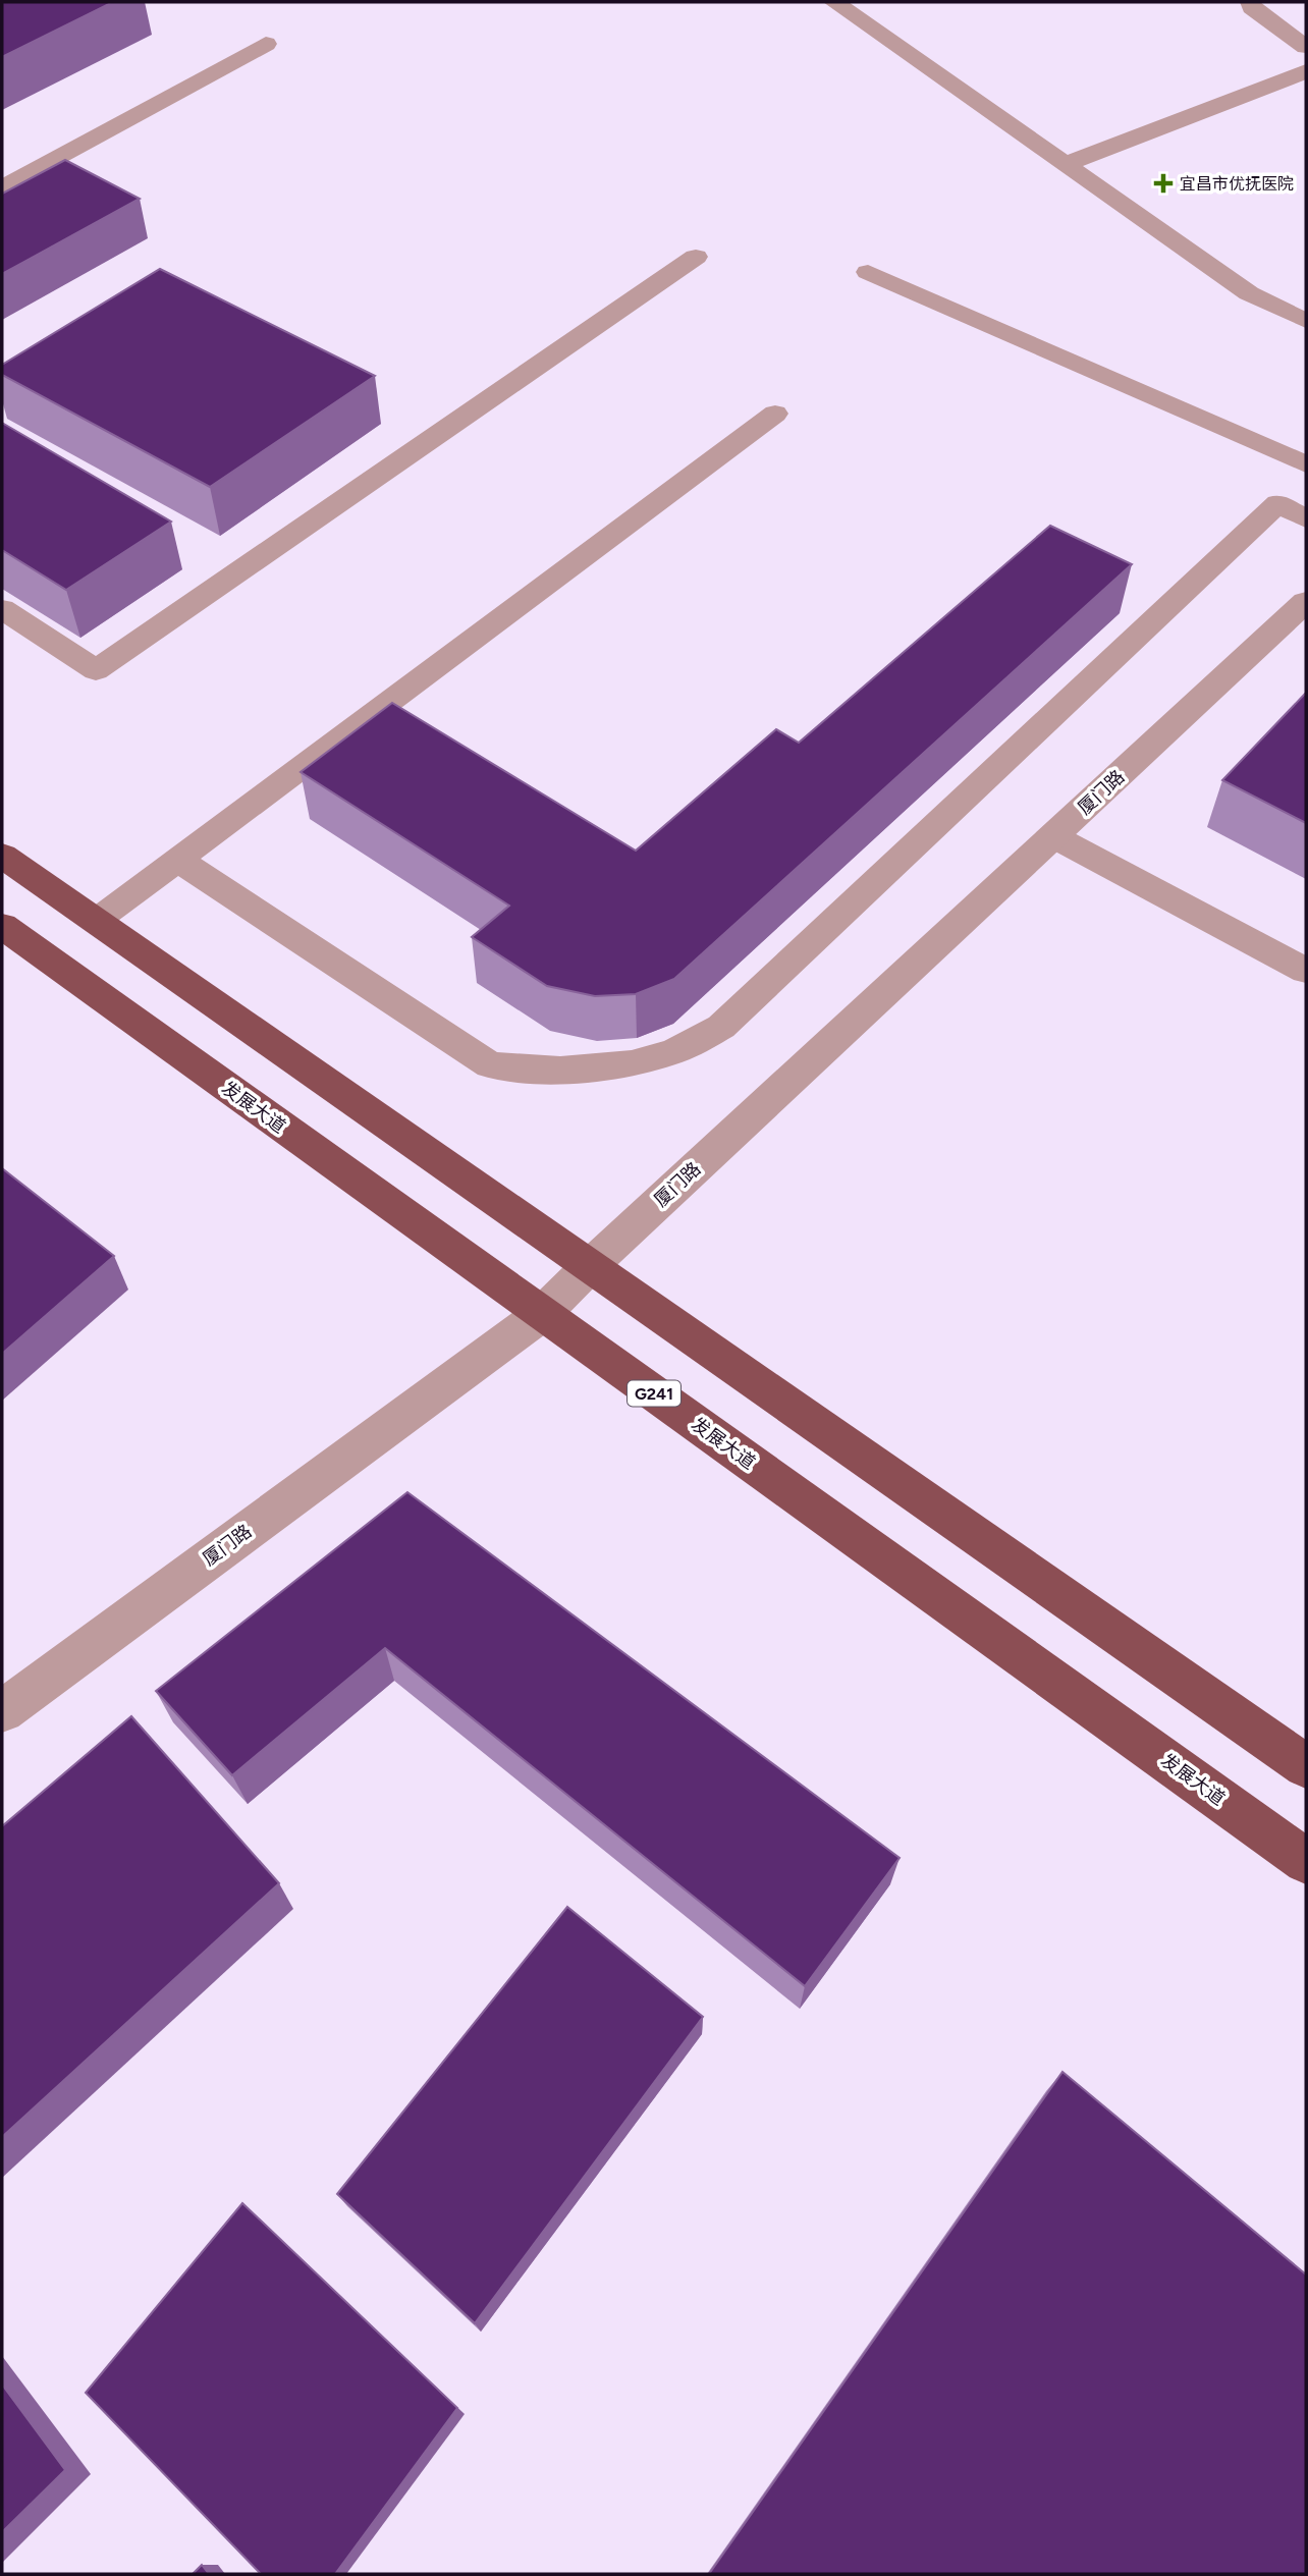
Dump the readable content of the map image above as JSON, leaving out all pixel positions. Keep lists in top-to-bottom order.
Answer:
{
  "streets": {
    "highway": ["发展大道", "G241"],
    "street": ["厦门路"]
  },
  "crossings": [
    ["厦门路", "发展大道"]
  ],
  "places": {
    "health": ["宜昌市优抚医院"]
  }
}
